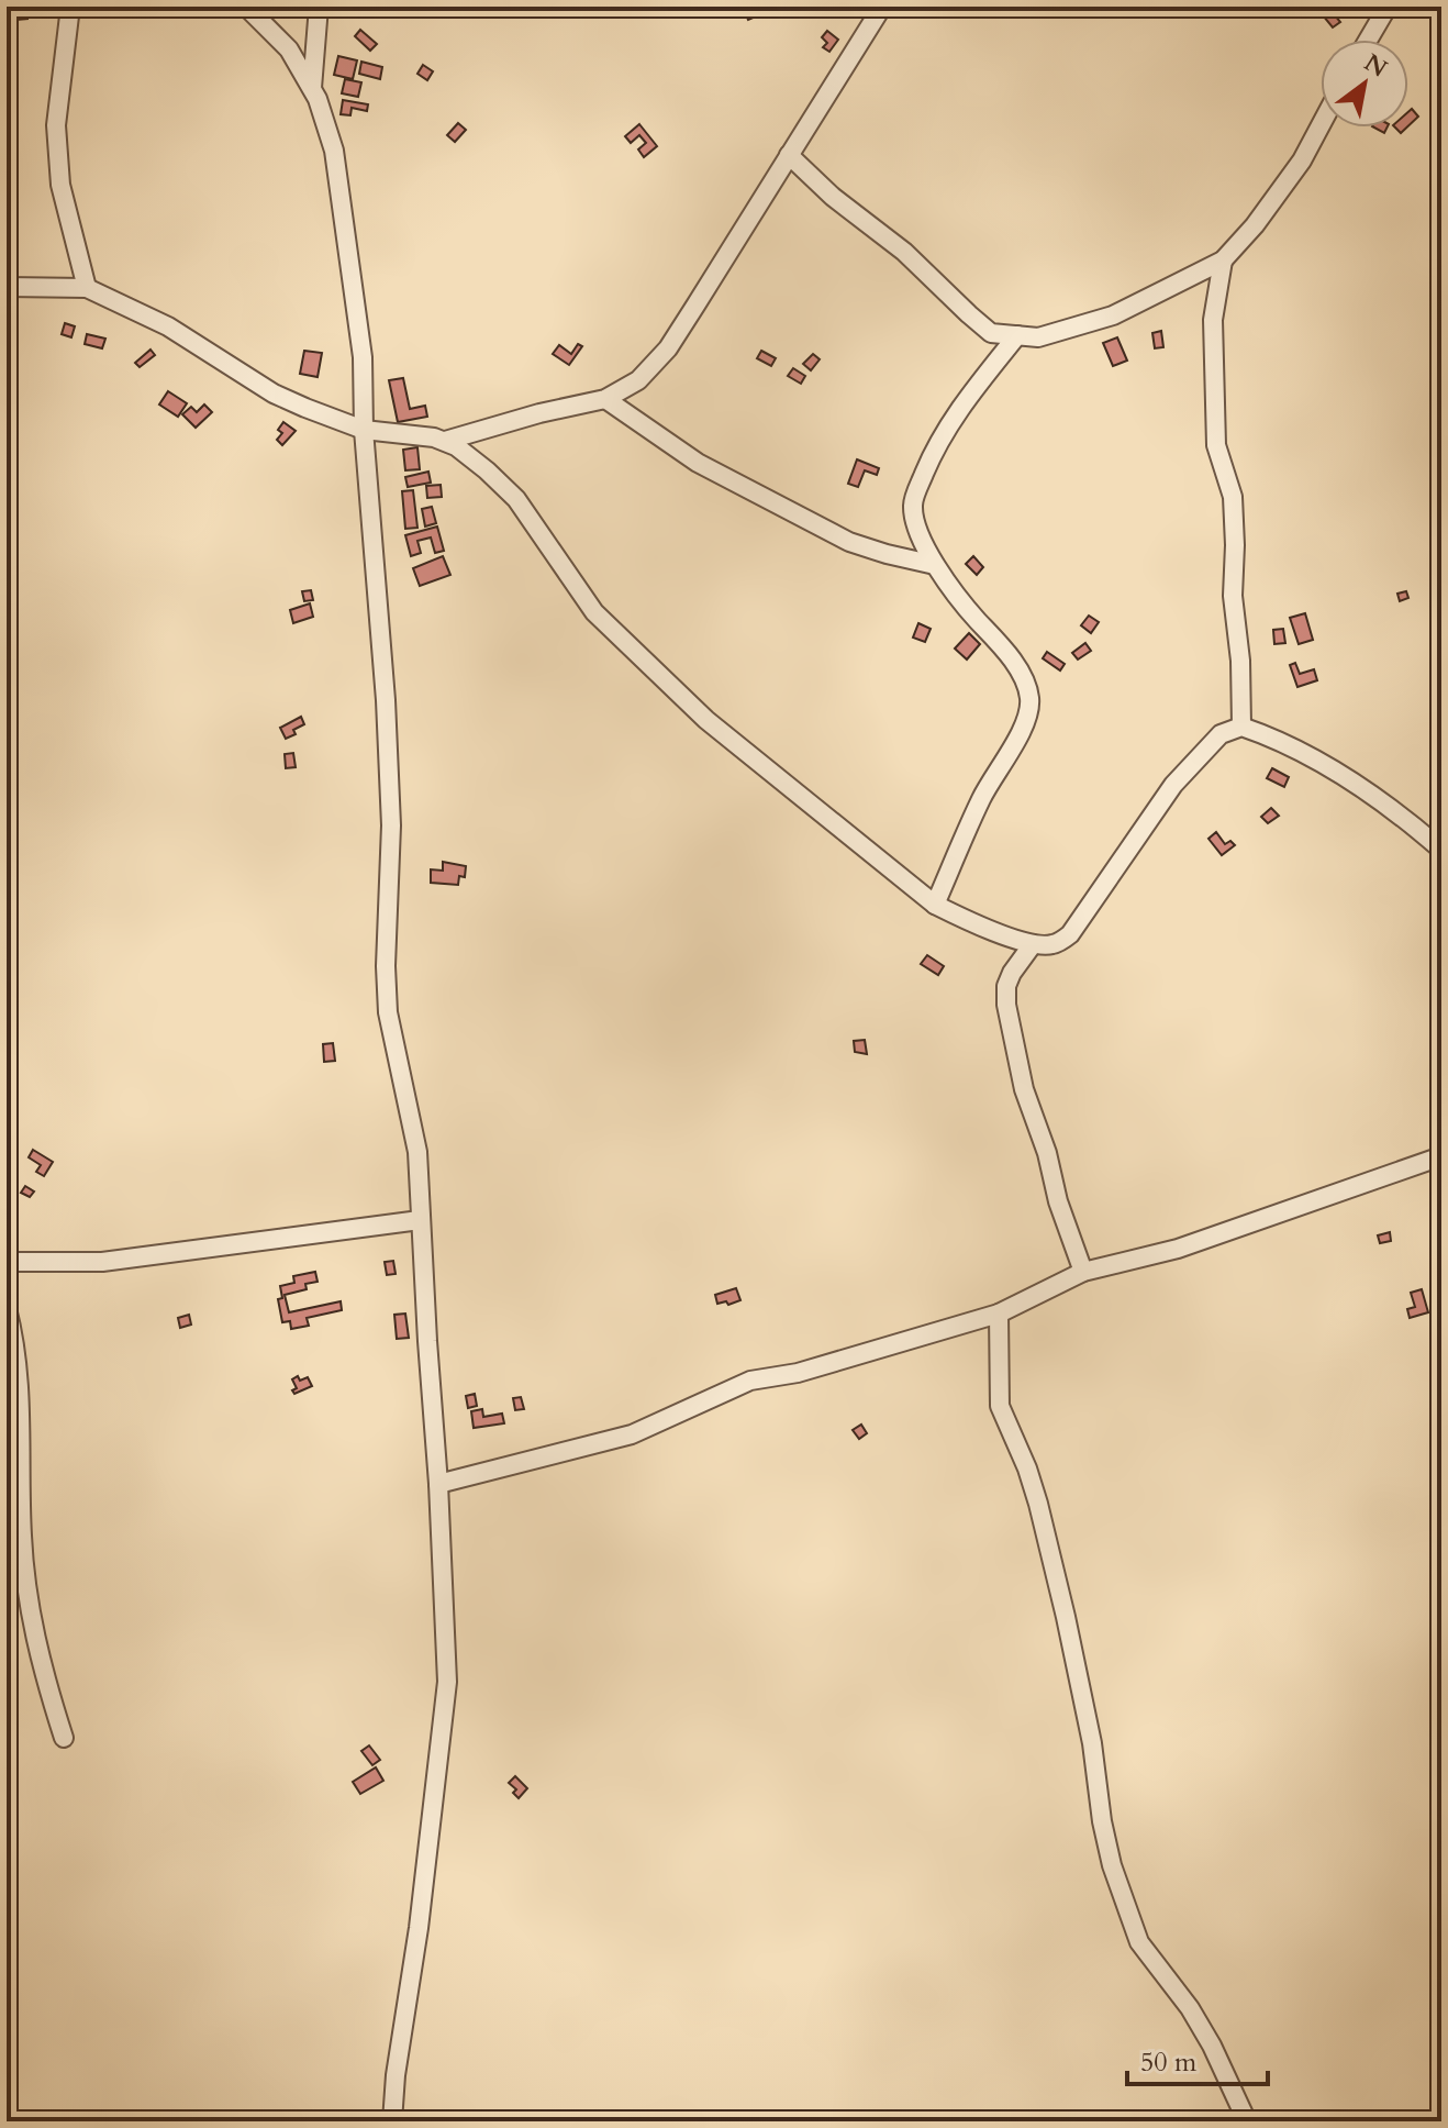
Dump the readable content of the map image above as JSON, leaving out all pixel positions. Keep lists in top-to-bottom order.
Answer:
{
  "scale_bar": "50 m",
  "north": "top right"
}
